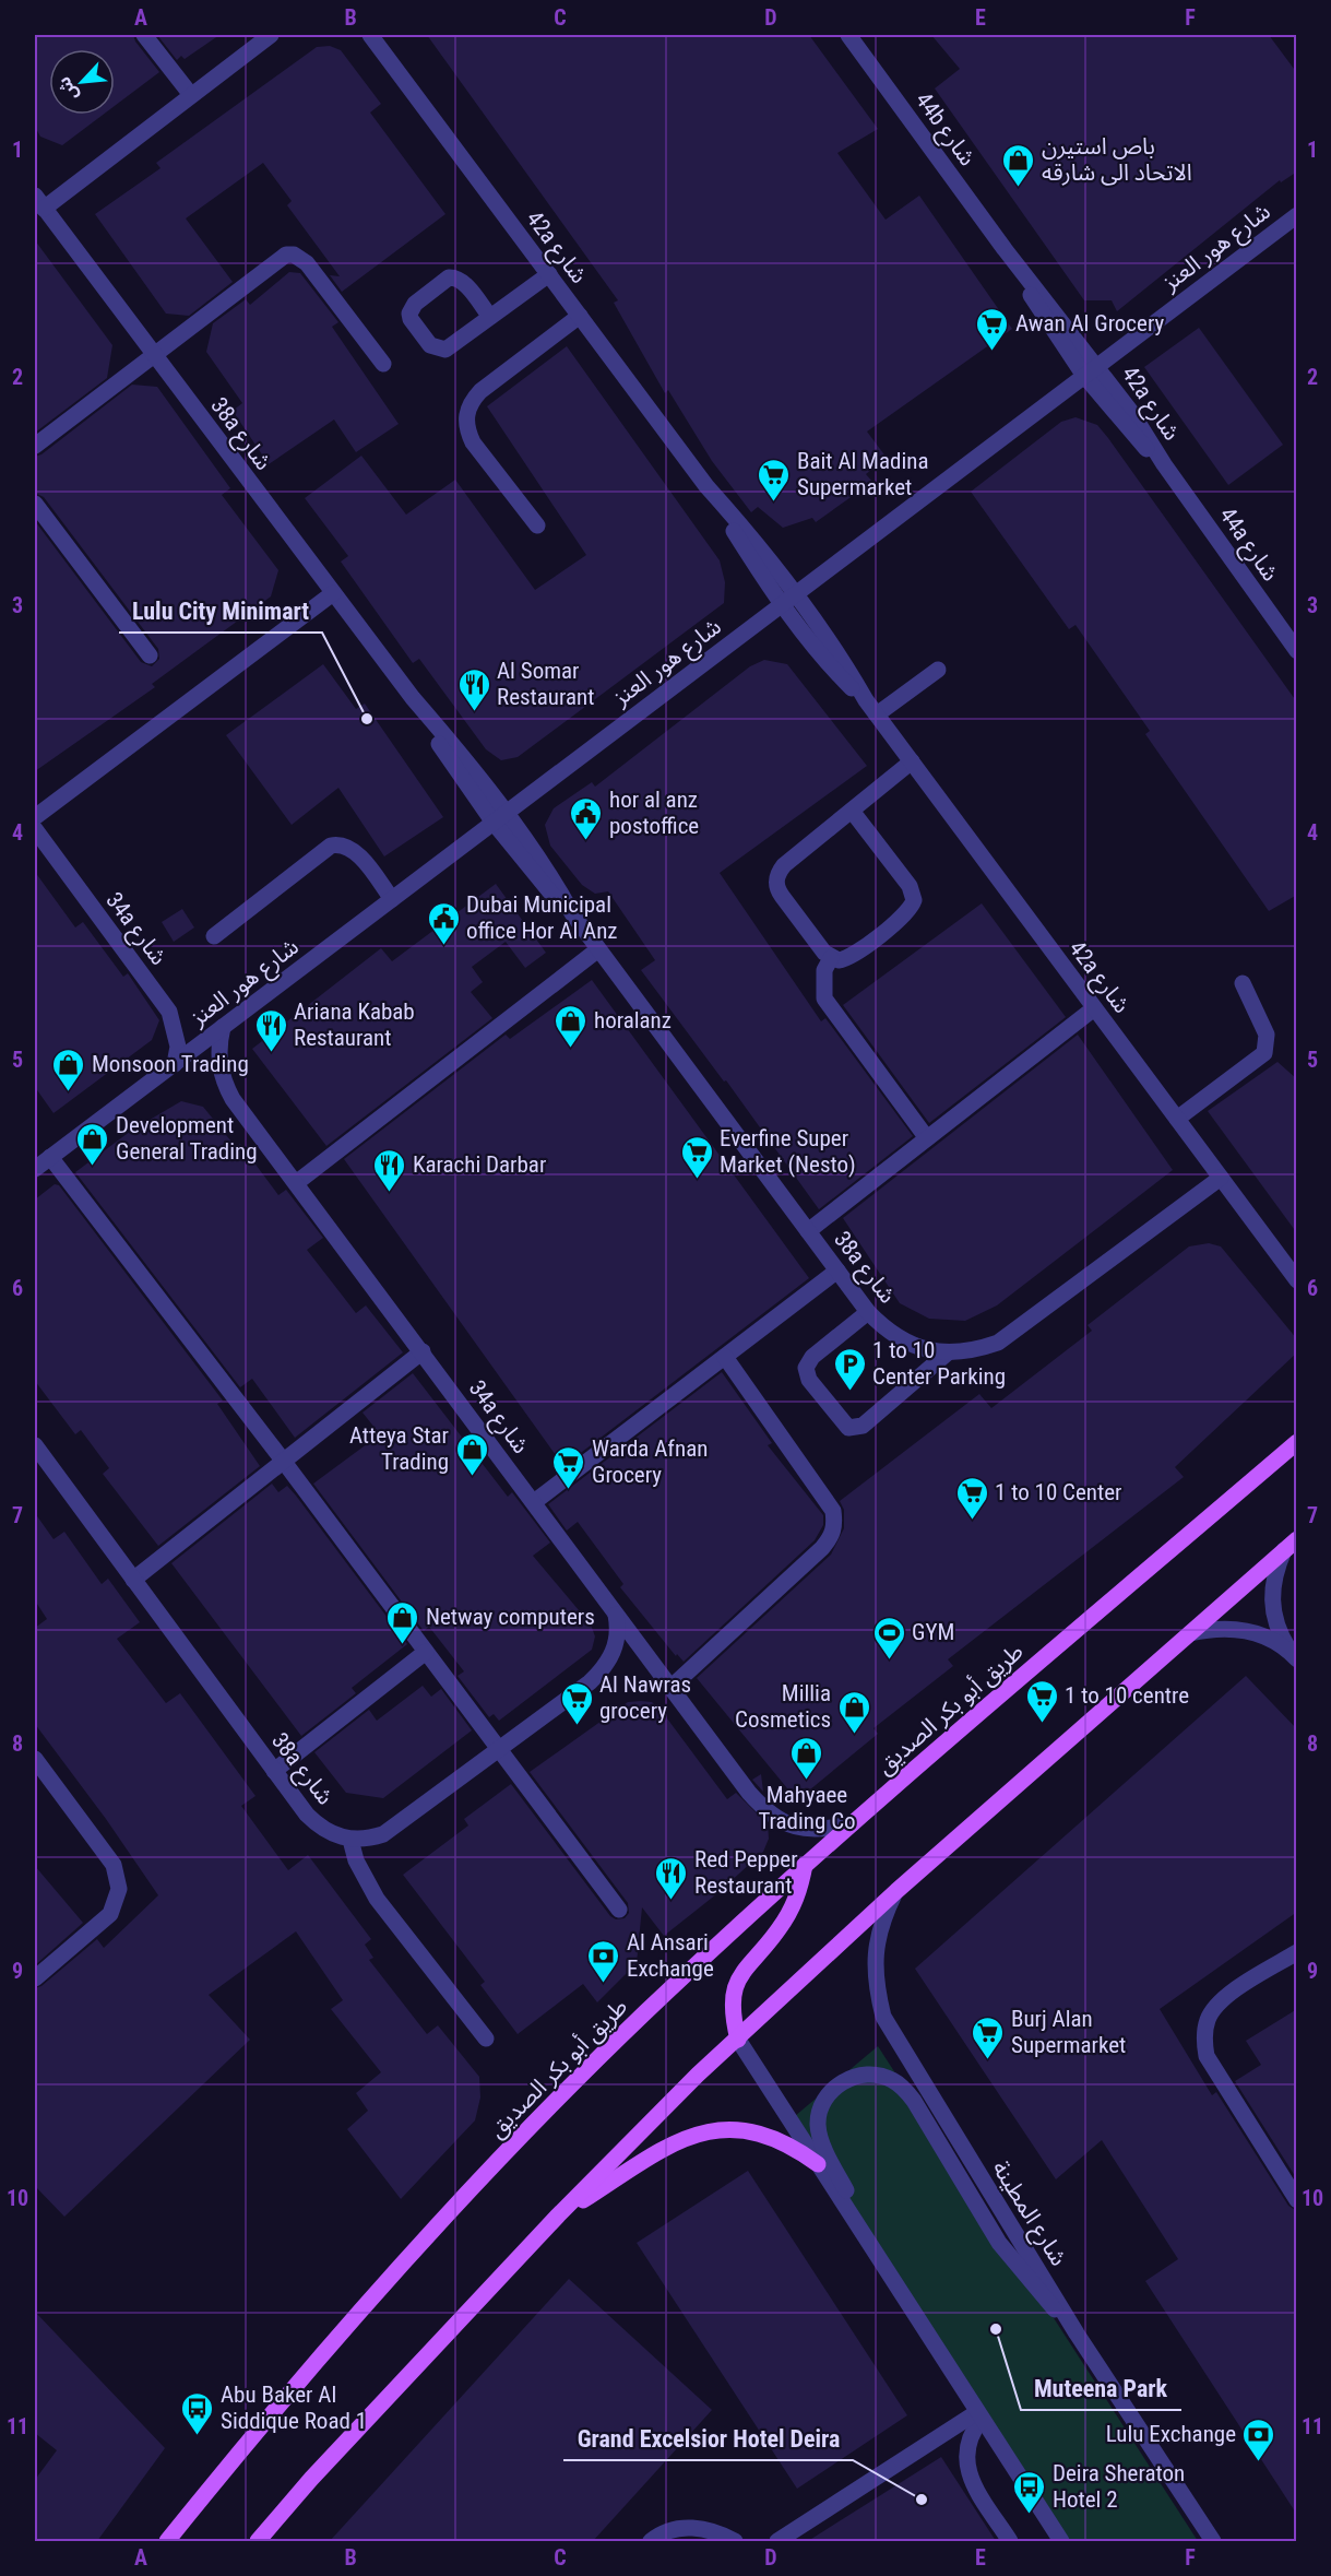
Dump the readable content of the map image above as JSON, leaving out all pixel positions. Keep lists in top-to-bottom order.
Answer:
{
  "streets": {
    "main road": ["طريق أبو بكر الصديق"],
    "street": [
      "44b شارع",
      "42a شارع",
      "شارع هور العنز",
      "38a شارع",
      "44a شارع",
      "34a شارع",
      "شارع المطينة"
    ]
  },
  "crossings": [
    ["44b شارع", "42a شارع"],
    ["42a شارع", "شارع هور العنز"],
    ["42a شارع", "38a شارع"],
    ["42a شارع", "44a شارع"],
    ["شارع هور العنز", "38a شارع"],
    ["شارع هور العنز", "34a شارع"],
    ["34a شارع", "طريق أبو بكر الصديق"]
  ],
  "places": {
    "shop": [
      "باص استيرن الاتحاد الى شارقه",
      "horalanz",
      "Monsoon Trading",
      "Development General Trading",
      "Atteya Star Trading",
      "Netway computers",
      "Millia Cosmetics",
      "Mahyaee Trading Co"
    ],
    "supermarket": [
      "Awan Al Grocery",
      "Bait Al Madina Supermarket",
      "Everfine Super Market (Nesto)",
      "Warda Afnan Grocery",
      "1 to 10 Center",
      "1 to 10 centre",
      "Al Nawras grocery",
      "Burj Alan Supermarket"
    ],
    "restaurant": [
      "Al Somar Restaurant",
      "Ariana Kabab Restaurant",
      "Karachi Darbar",
      "Red Pepper Restaurant"
    ],
    "other": ["Lulu City Minimart", "Muteena Park", "Grand Excelsior Hotel Deira"],
    "public building": ["hor al anz postoffice", "Dubai Municipal office Hor Al Anz"],
    "parking": ["1 to 10 Center Parking"],
    "sports": ["GYM"],
    "bank": ["Al Ansari Exchange", "Lulu Exchange"],
    "bus stop": ["Abu Baker Al Siddique Road 1", "Deira Sheraton Hotel 2"]
  },
  "north": "bottom left",
  "grid": {
    "columns": [
      "A",
      "B",
      "C",
      "D",
      "E",
      "F"
    ],
    "rows": [
      "1",
      "2",
      "3",
      "4",
      "5",
      "6",
      "7",
      "8",
      "9",
      "10",
      "11"
    ]
  }
}
